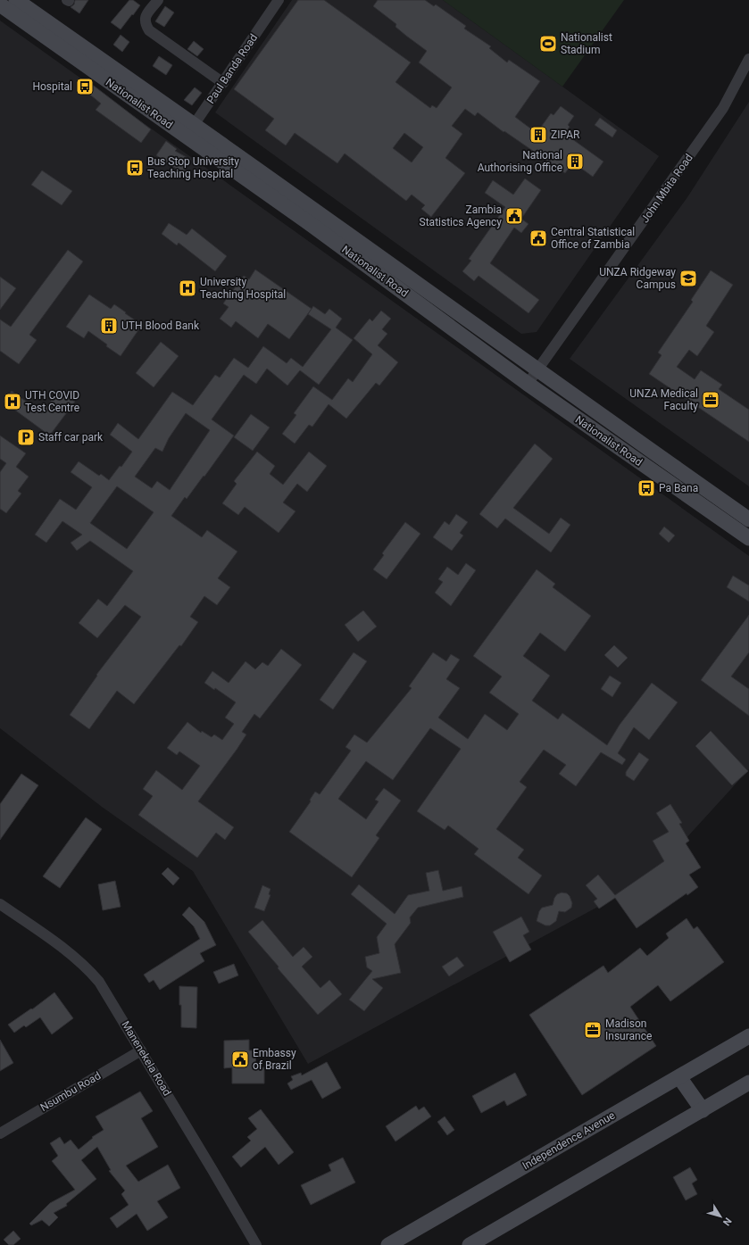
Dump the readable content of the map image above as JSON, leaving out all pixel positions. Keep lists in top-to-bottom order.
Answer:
{
  "streets": {
    "main road": ["Nationalist Road", "Independence Avenue"],
    "street": [
      "Paul Banda Road",
      "John Mbita Road",
      "Manenekela Road",
      "Nsumbu Road"
    ]
  },
  "crossings": [
    ["Paul Banda Road", "Nationalist Road"],
    ["Nationalist Road", "John Mbita Road"],
    ["Manenekela Road", "Nsumbu Road"]
  ],
  "places": {
    "sports": ["Nationalist Stadium"],
    "bus stop": ["Hospital", "Bus Stop University Teaching Hospital", "Pa Bana"],
    "building": ["ZIPAR", "National Authorising Office", "UTH Blood Bank"],
    "public building": ["Zambia Statistics Agency", "Central Statistical Office of Zambia", "Embassy of Brazil"],
    "school or university": ["UNZA Ridgeway Campus"],
    "hospital": ["University Teaching Hospital", "UTH COVID Test Centre"],
    "office": ["UNZA Medical Faculty", "Madison Insurance"],
    "parking": ["Staff car park"]
  },
  "north": "bottom right"
}
